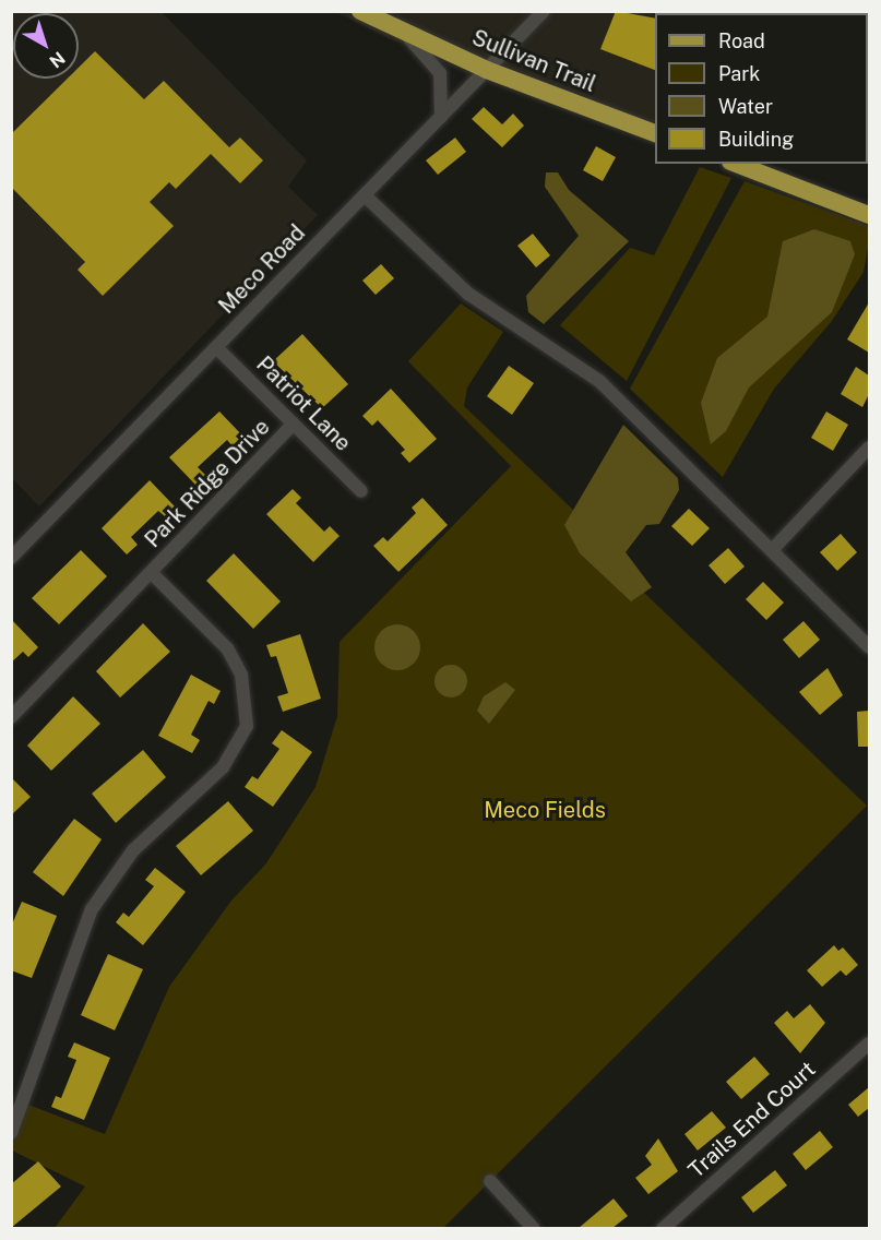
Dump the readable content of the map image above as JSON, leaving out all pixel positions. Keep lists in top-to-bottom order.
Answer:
{
  "streets": {
    "main road": ["Sullivan Trail"],
    "street": [
      "Meco Road",
      "Patriot Lane",
      "Park Ridge Drive",
      "Trails End Court"
    ]
  },
  "crossings": [
    ["Sullivan Trail", "Meco Road"],
    ["Meco Road", "Patriot Lane"],
    ["Patriot Lane", "Park Ridge Drive"]
  ],
  "parks": ["Meco Fields"],
  "legend": [
    "Road",
    "Park",
    "Water",
    "Building"
  ],
  "north": "bottom right"
}
